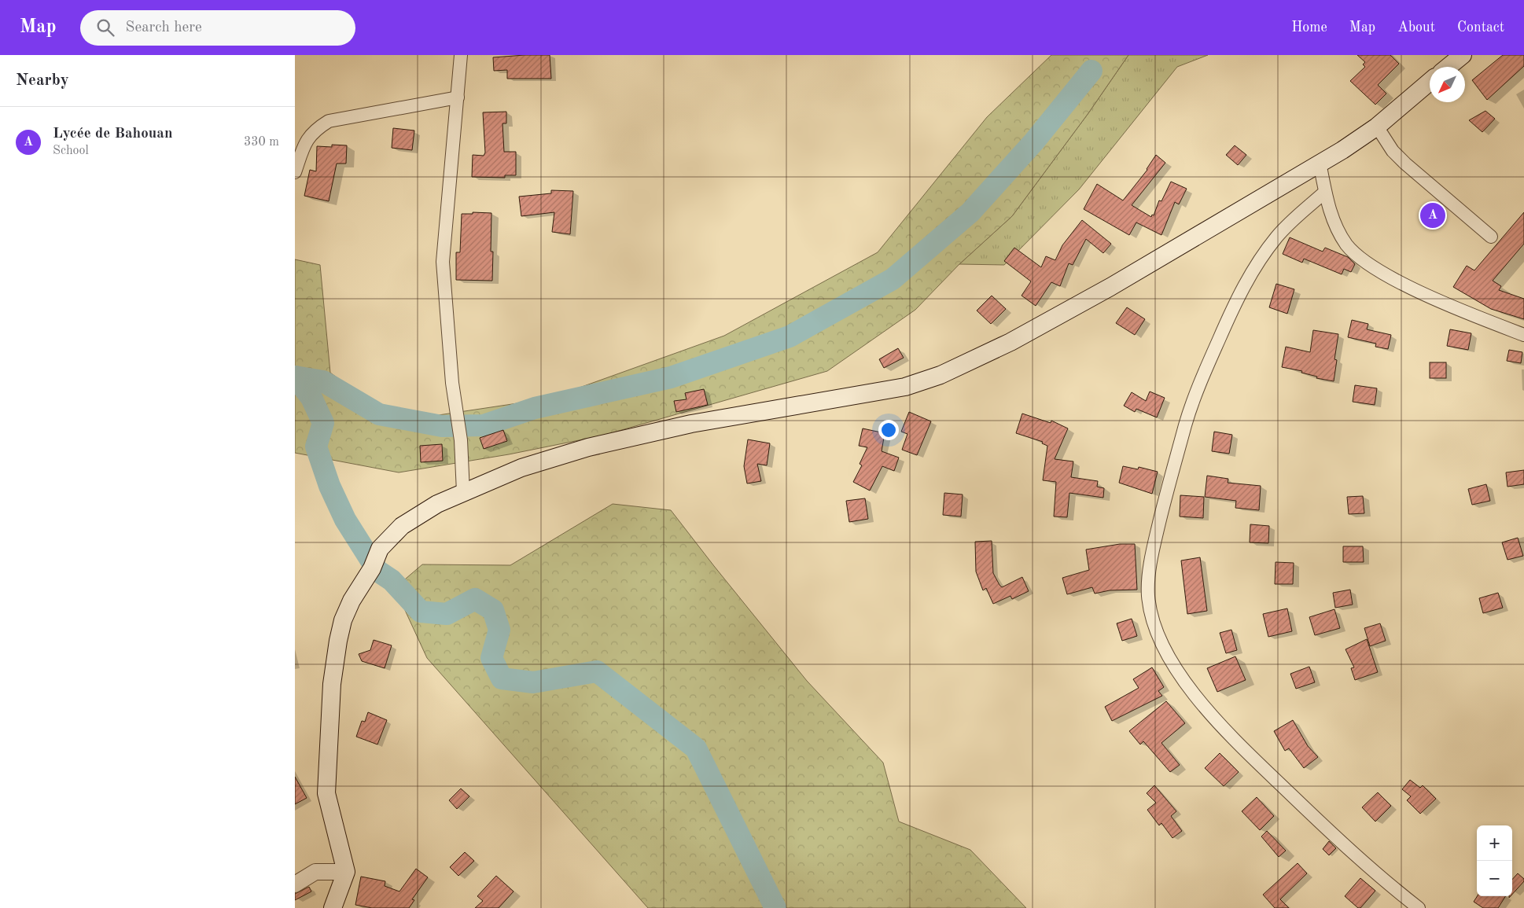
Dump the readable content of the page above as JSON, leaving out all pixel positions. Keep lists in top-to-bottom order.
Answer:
{
  "north": "bottom left",
  "page": {
    "header": "Map",
    "search": "Search here",
    "nav": [
      "Home",
      "Map",
      "About",
      "Contact"
    ],
    "heading": "Nearby",
    "list": [
      {
        "mark": "A",
        "name": "Lycée de Bahouan",
        "note": "School",
        "value": "330 m"
      }
    ],
    "pins": "A",
    "map_buttons": ["+", "−"]
  }
}
